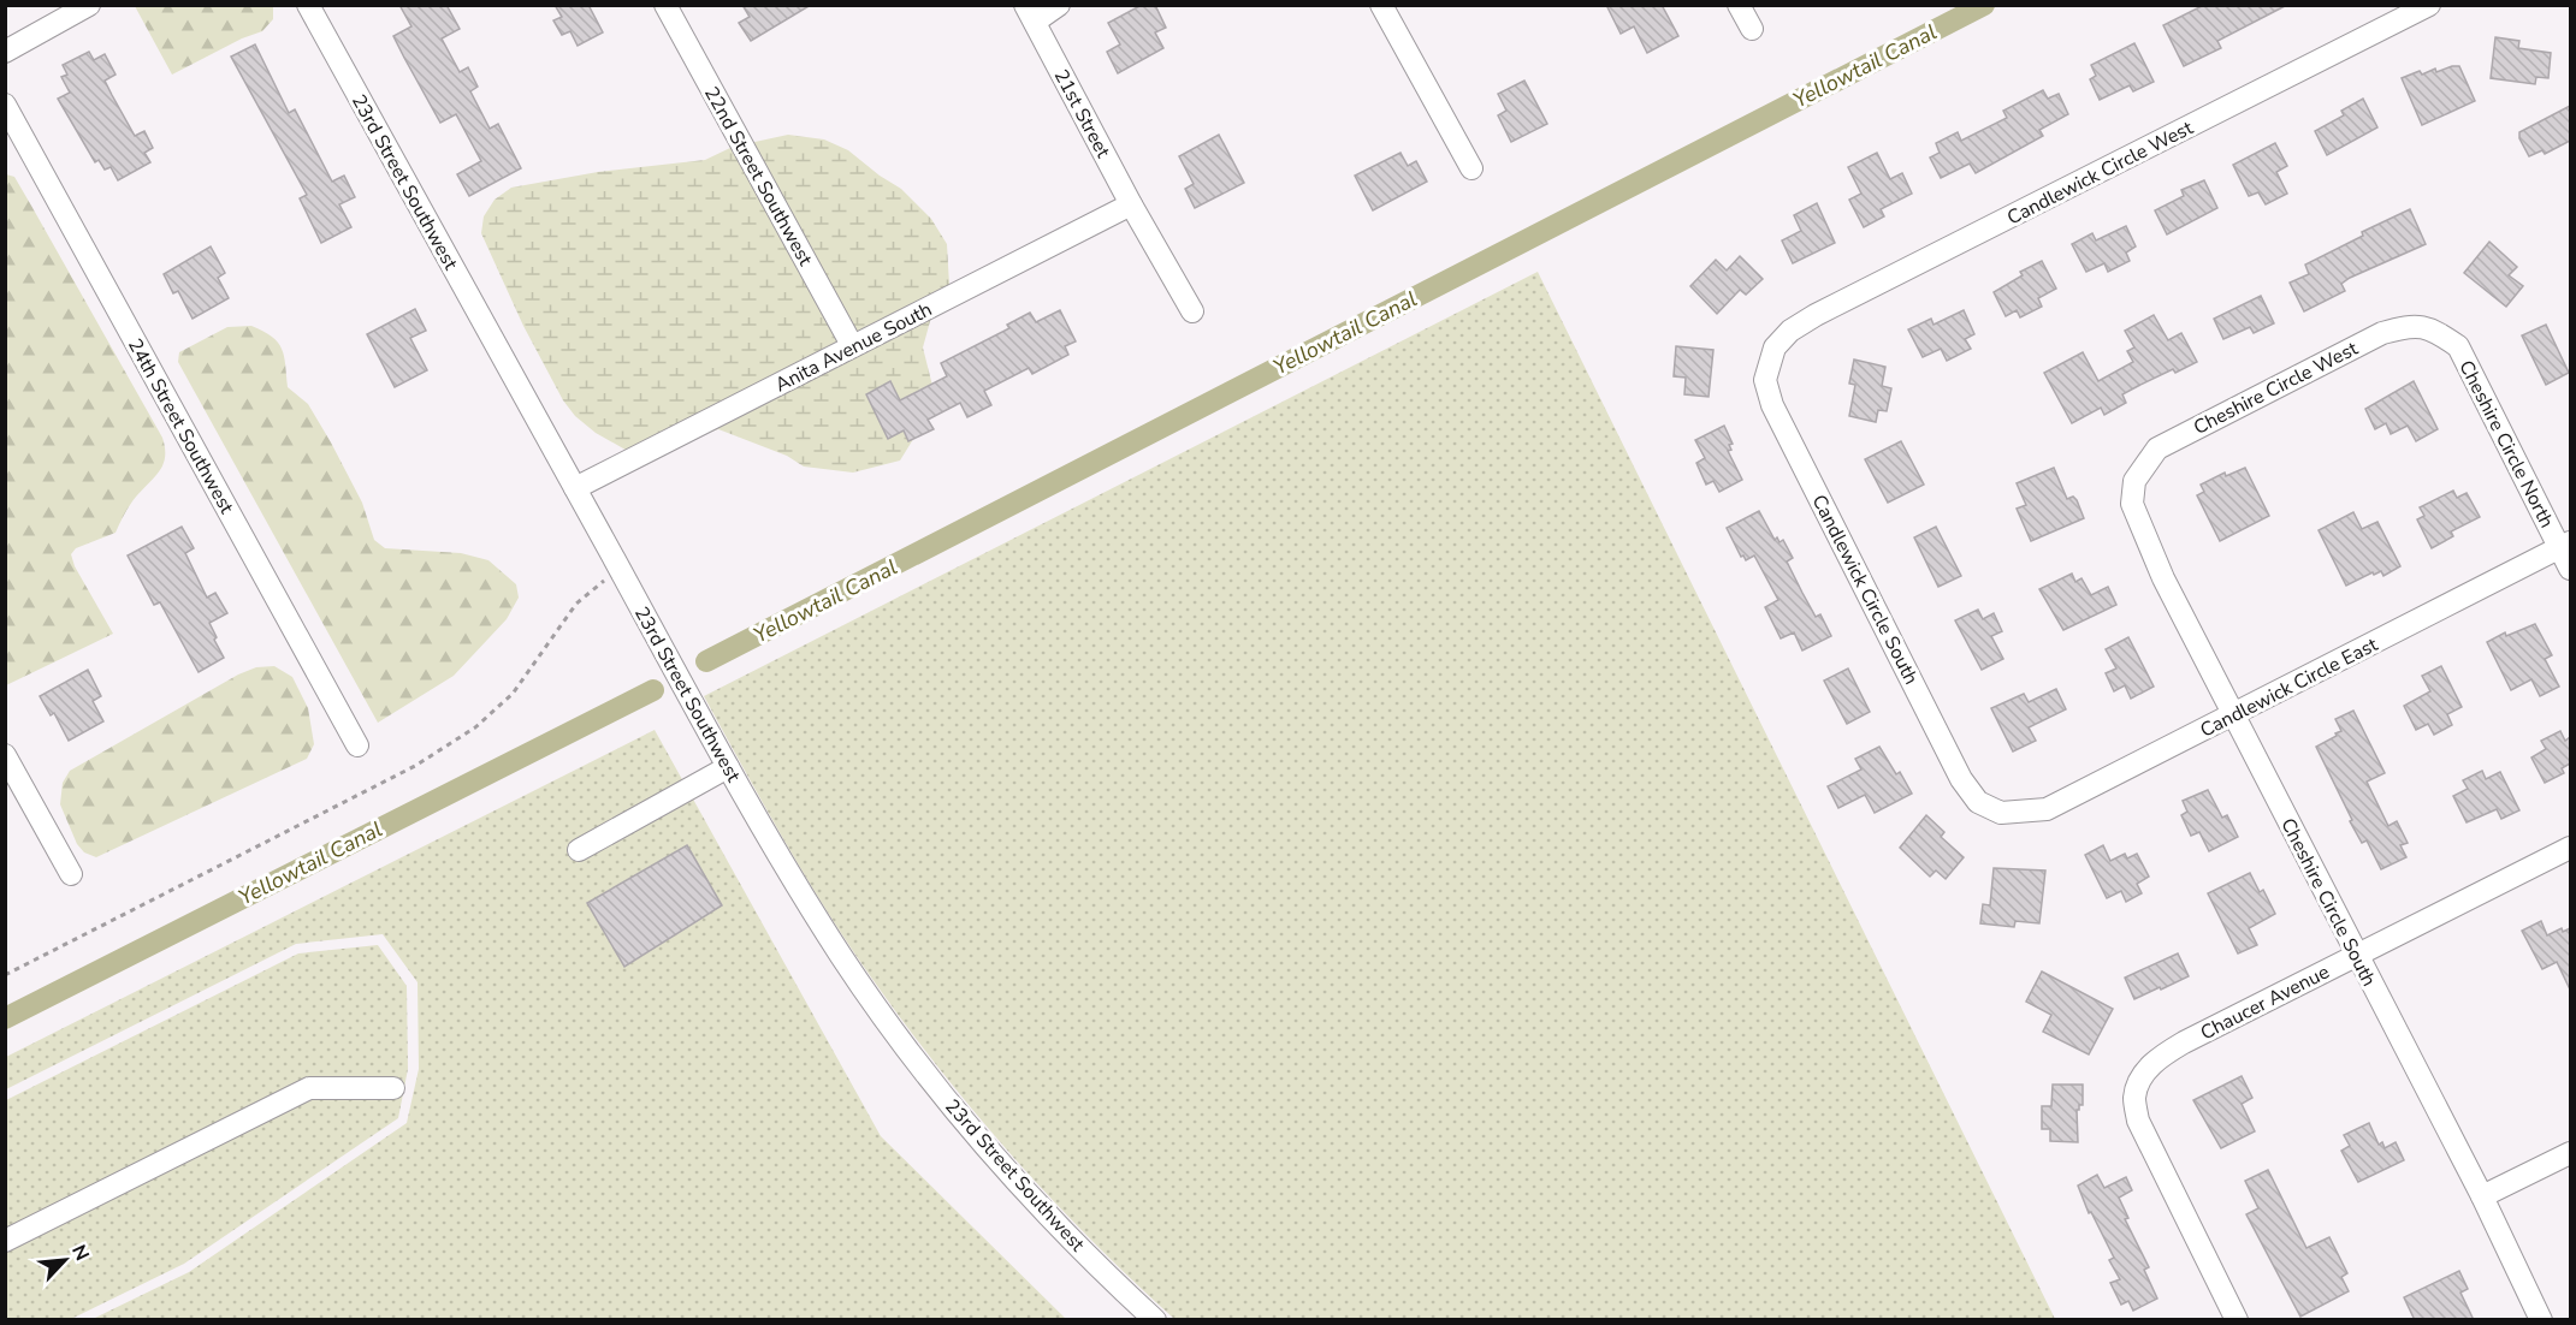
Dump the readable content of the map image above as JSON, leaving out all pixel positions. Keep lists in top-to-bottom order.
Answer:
{
  "streets": {
    "street": [
      "21st Street",
      "Candlewick Circle West",
      "22nd Street Southwest",
      "23rd Street Southwest",
      "Anita Avenue South",
      "Cheshire Circle West",
      "24th Street Southwest",
      "Cheshire Circle North",
      "Candlewick Circle South",
      "Candlewick Circle East",
      "Cheshire Circle South",
      "Chaucer Avenue"
    ]
  },
  "crossings": [
    ["21st Street", "Anita Avenue South"],
    ["Candlewick Circle West", "Candlewick Circle South"],
    ["22nd Street Southwest", "Anita Avenue South"],
    ["23rd Street Southwest", "Anita Avenue South"],
    ["Cheshire Circle West", "Cheshire Circle North"],
    ["Cheshire Circle West", "Cheshire Circle South"],
    ["Cheshire Circle North", "Candlewick Circle East"],
    ["Candlewick Circle South", "Candlewick Circle East"],
    ["Candlewick Circle East", "Cheshire Circle South"],
    ["Cheshire Circle South", "Chaucer Avenue"]
  ],
  "water": ["Yellowtail Canal"],
  "north": "top right"
}
